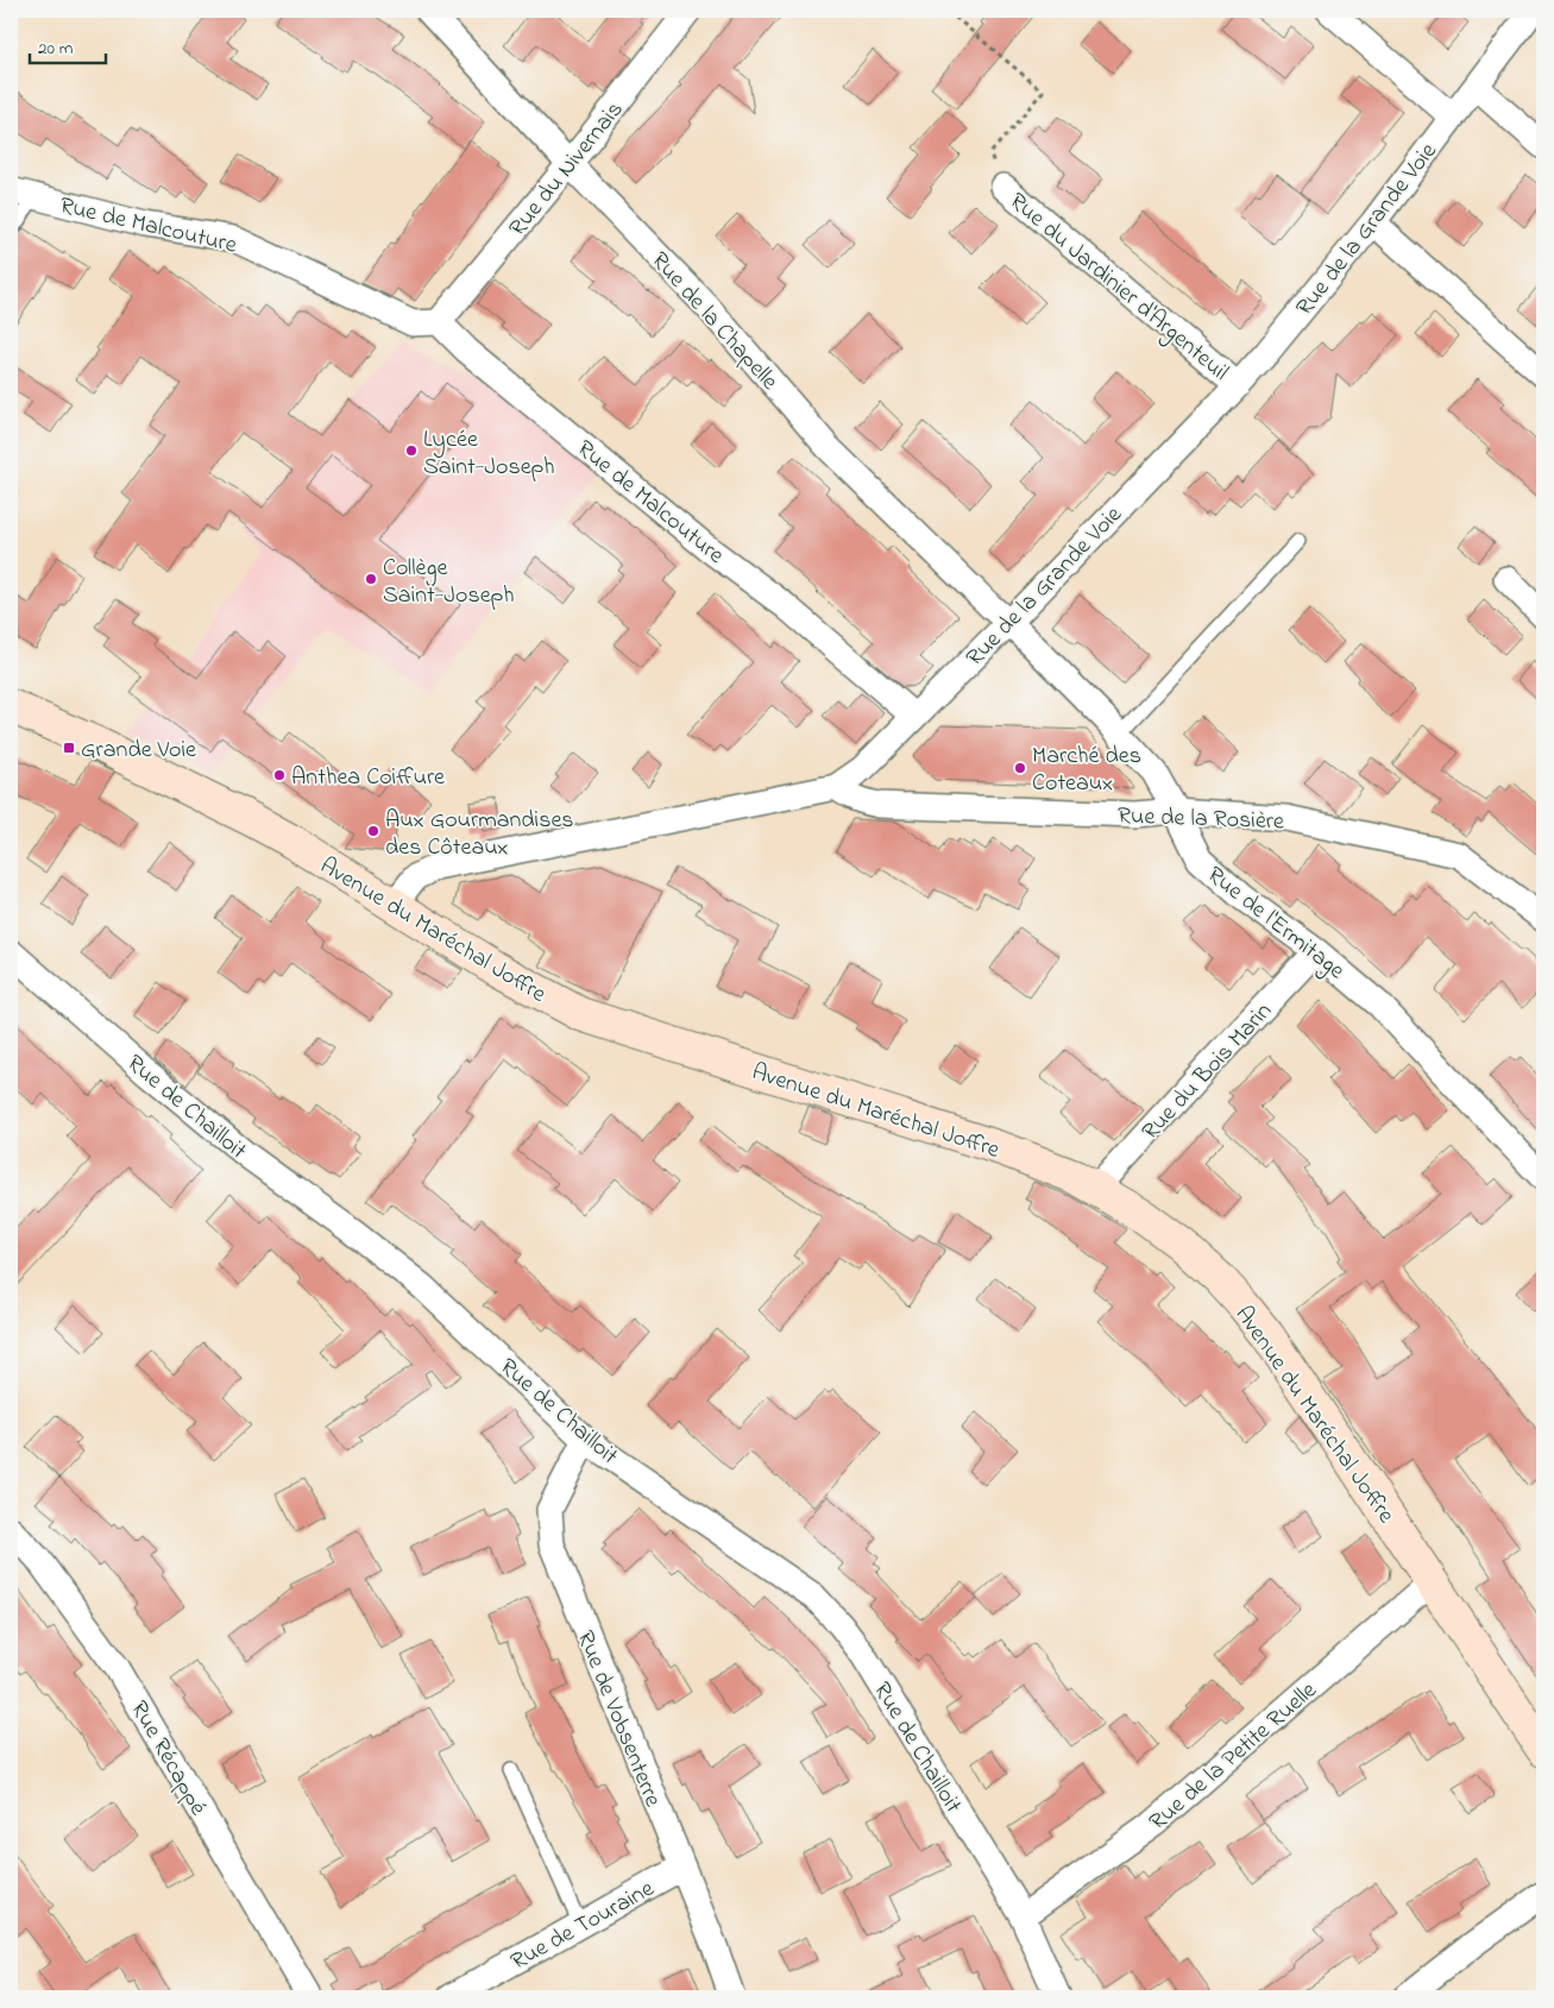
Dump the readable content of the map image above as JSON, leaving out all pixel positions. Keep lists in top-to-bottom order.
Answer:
{
  "streets": {
    "street": [
      "Rue du Nivernais",
      "Rue de Malcouture",
      "Rue de la Grande Voie",
      "Rue du Jardinier d'Argenteuil",
      "Rue de la Chapelle",
      "Rue de la Rosière",
      "Rue de l'Ermitage",
      "Avenue du Maréchal Joffre",
      "Rue du Bois Marin",
      "Rue de Chailloit",
      "Rue de Vobsenterre",
      "Rue de la Petite Ruelle",
      "Rue Récappé",
      "Rue de Touraine"
    ]
  },
  "crossings": [
    ["Rue du Nivernais", "Rue de Malcouture"],
    ["Rue du Nivernais", "Rue de la Chapelle"],
    ["Rue de Malcouture", "Rue de la Grande Voie"],
    ["Rue de la Grande Voie", "Rue du Jardinier d'Argenteuil"],
    ["Rue de la Grande Voie", "Rue de la Chapelle"],
    ["Rue de la Grande Voie", "Rue de la Rosière"],
    ["Rue de la Grande Voie", "Rue de l'Ermitage"],
    ["Rue de la Grande Voie", "Avenue du Maréchal Joffre"],
    ["Rue de la Chapelle", "Rue de l'Ermitage"],
    ["Rue de la Rosière", "Rue de l'Ermitage"],
    ["Rue de l'Ermitage", "Rue du Bois Marin"],
    ["Avenue du Maréchal Joffre", "Rue du Bois Marin"],
    ["Avenue du Maréchal Joffre", "Rue de la Petite Ruelle"],
    ["Rue de Chailloit", "Rue de Vobsenterre"],
    ["Rue de Chailloit", "Rue de la Petite Ruelle"],
    ["Rue de Vobsenterre", "Rue de Touraine"]
  ],
  "places": {
    "other": [
      "Lycée Saint-Joseph",
      "Collège Saint-Joseph",
      "Marché des Coteaux",
      "Anthea Coiffure",
      "Aux Gourmandises des Côteaux"
    ],
    "transit": ["Grande Voie"]
  },
  "scale_bar": "20 m"
}
